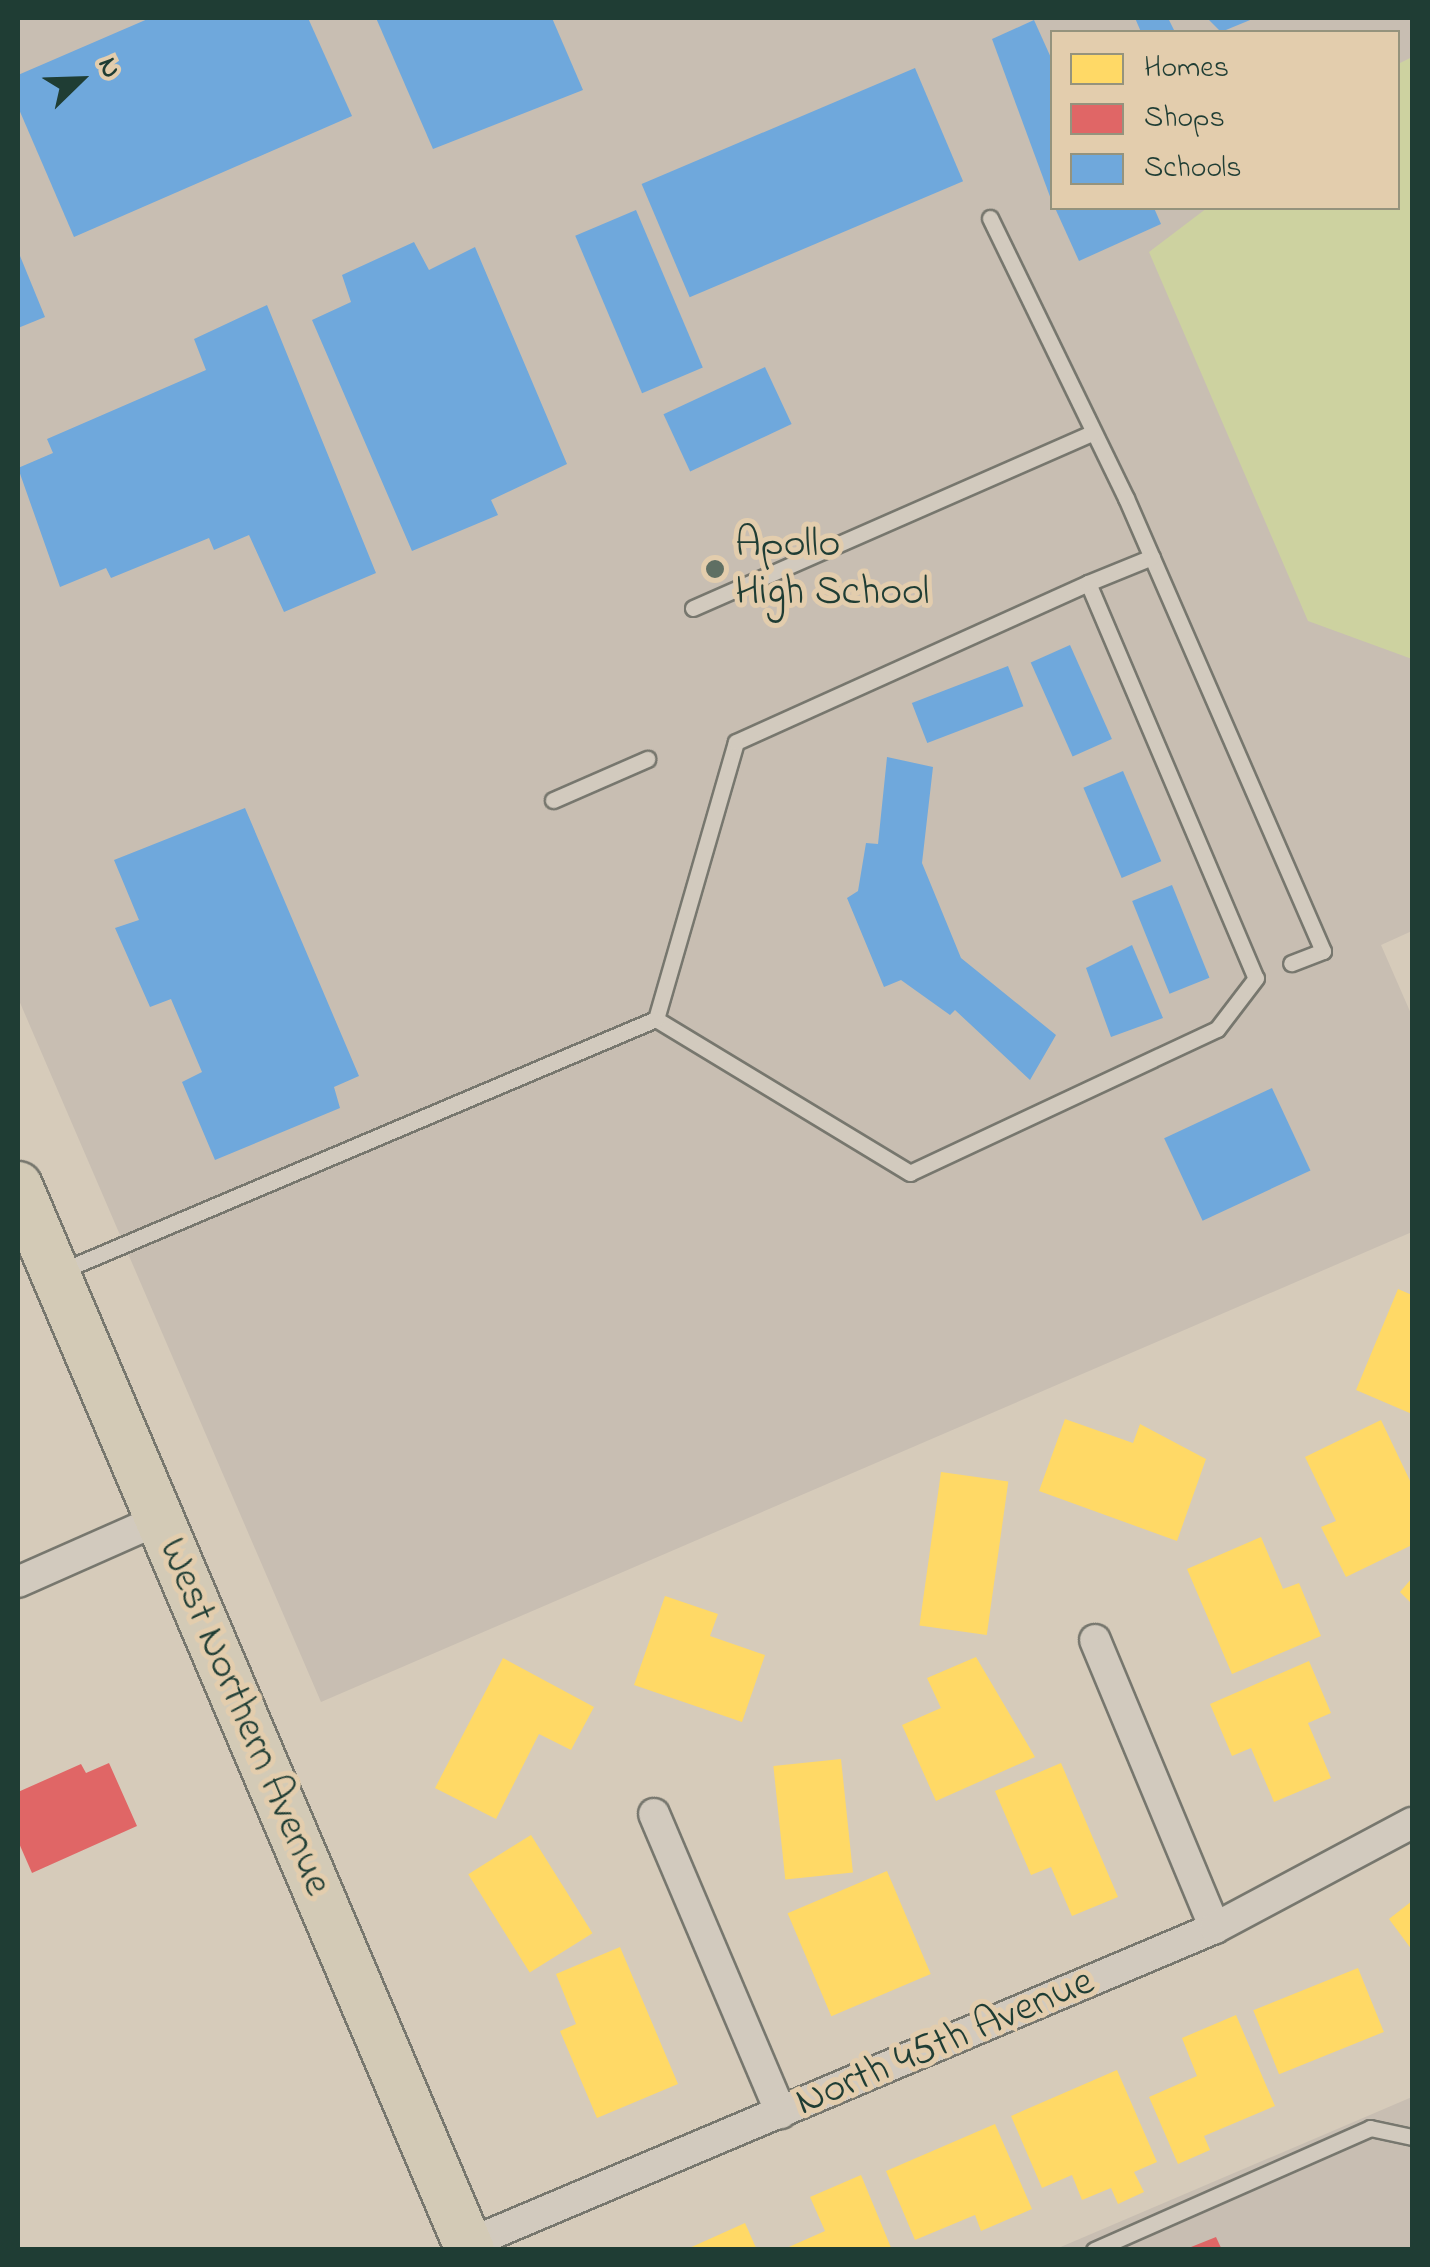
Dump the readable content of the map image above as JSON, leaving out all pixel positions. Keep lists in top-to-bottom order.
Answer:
{
  "streets": {
    "main road": ["West Northern Avenue"],
    "street": ["North 45th Avenue"]
  },
  "crossings": [
    ["West Northern Avenue", "North 45th Avenue"]
  ],
  "places": ["Apollo High School"],
  "legend": ["Homes", "Shops", "Schools"],
  "north": "top right"
}
